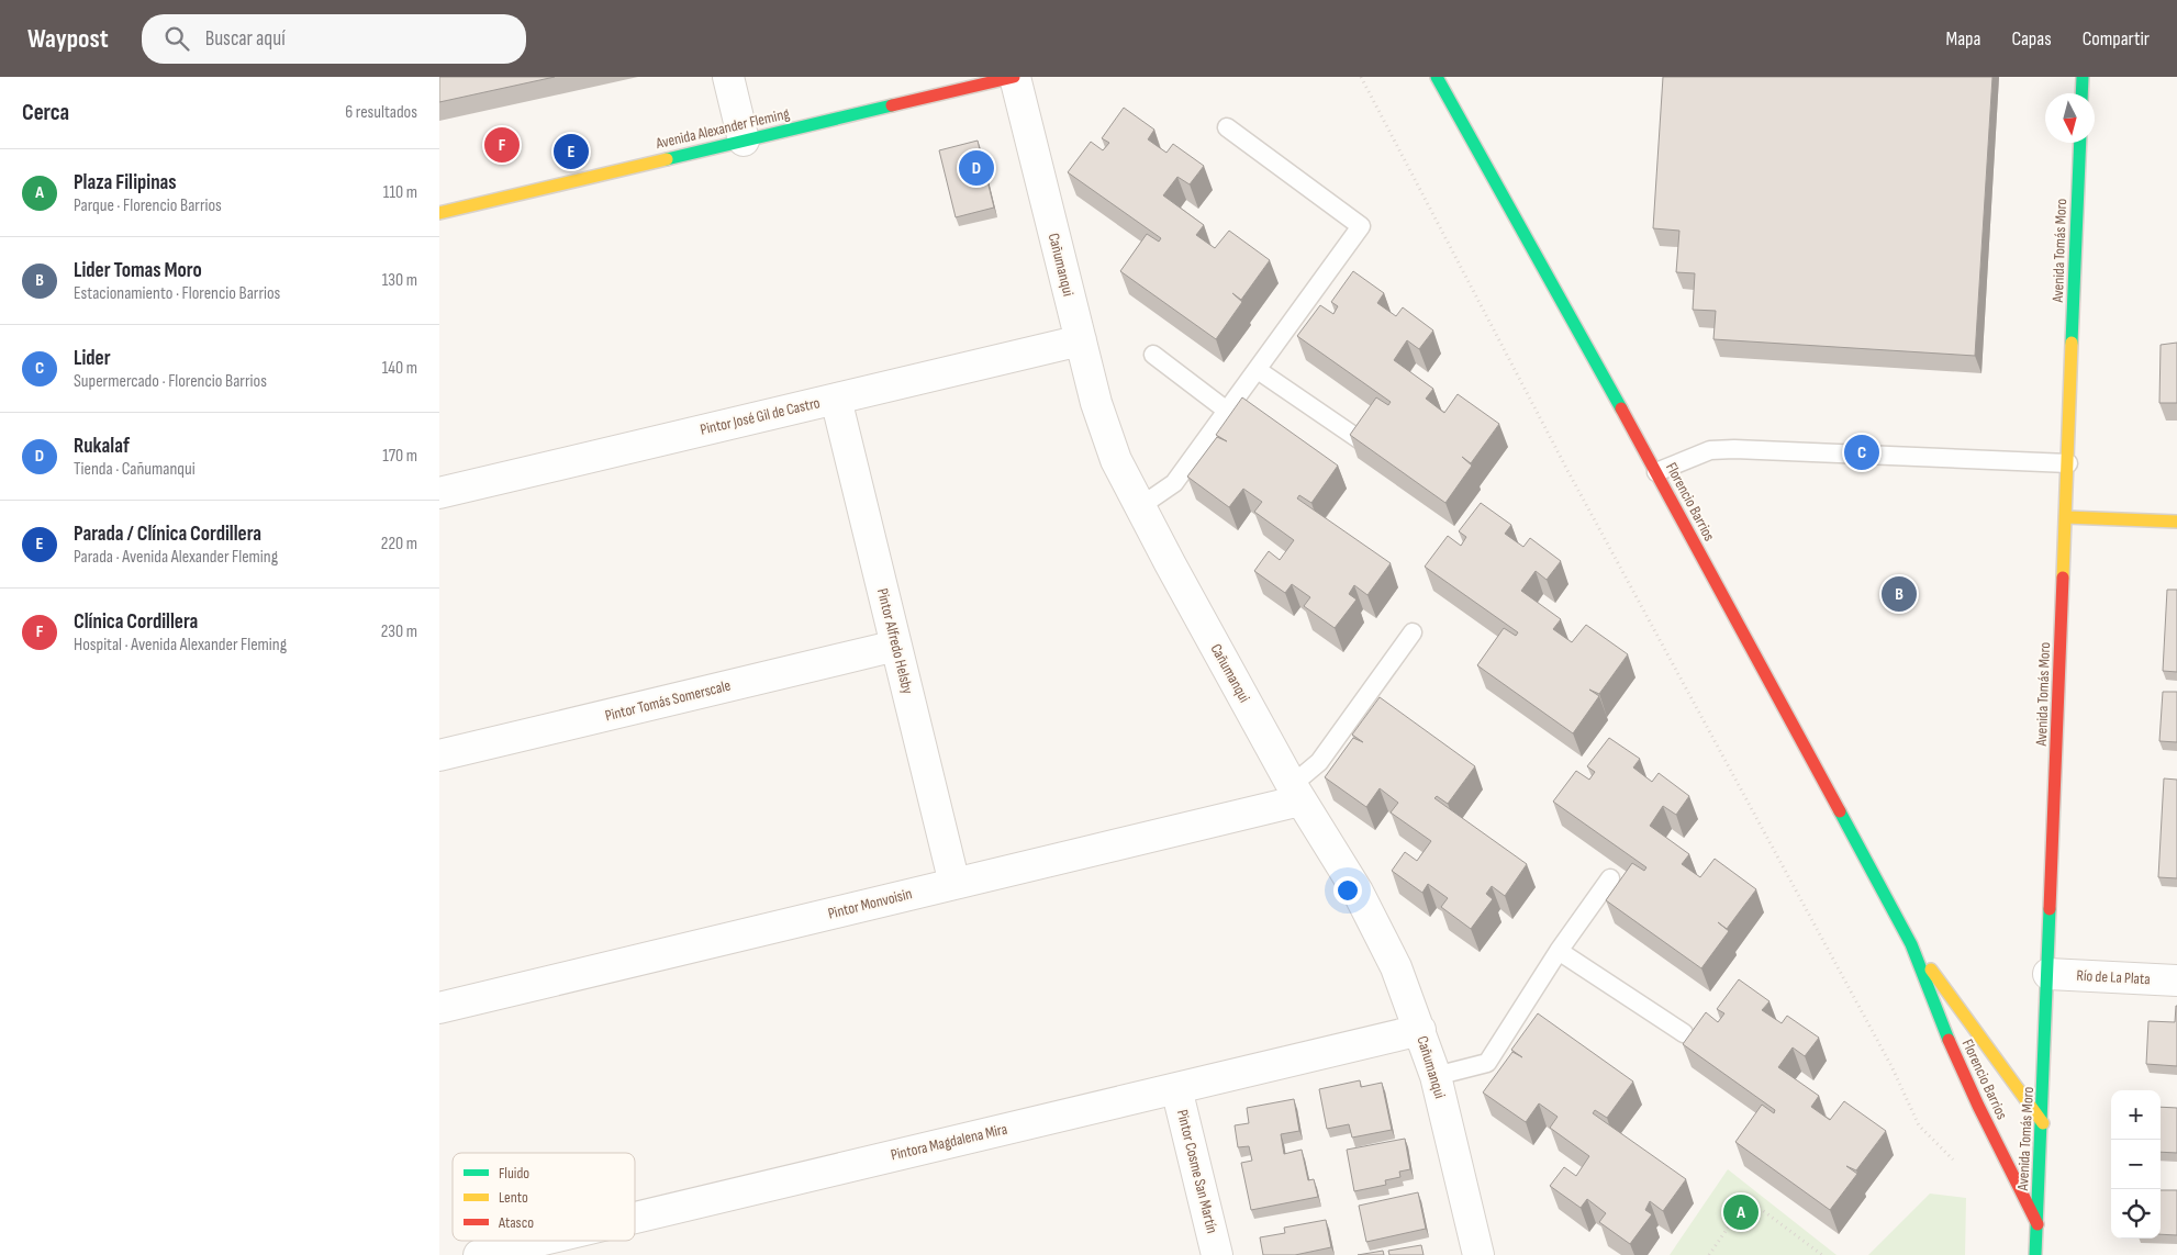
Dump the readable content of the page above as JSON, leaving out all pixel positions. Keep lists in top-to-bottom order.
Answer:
{
  "streets": {
    "main road": ["Avenida Alexander Fleming", "Avenida Tomás Moro", "Florencio Barrios"],
    "street": [
      "Cañumanqui",
      "Pintor José Gil de Castro",
      "Pintor Alfredo Helsby",
      "Pintor Tomás Somerscale",
      "Pintor Monvoisin",
      "Río de La Plata",
      "Pintora Magdalena Mira",
      "Pintor Cosme San Martín"
    ]
  },
  "crossings": [
    ["Avenida Alexander Fleming", "Cañumanqui"],
    ["Avenida Tomás Moro", "Florencio Barrios"],
    ["Avenida Tomás Moro", "Río de La Plata"],
    ["Cañumanqui", "Pintor José Gil de Castro"],
    ["Cañumanqui", "Pintor Monvoisin"],
    ["Cañumanqui", "Pintora Magdalena Mira"],
    ["Pintor José Gil de Castro", "Pintor Alfredo Helsby"],
    ["Pintor Alfredo Helsby", "Pintor Tomás Somerscale"],
    ["Pintor Alfredo Helsby", "Pintor Monvoisin"],
    ["Pintora Magdalena Mira", "Pintor Cosme San Martín"]
  ],
  "legend": ["Fluido", "Lento", "Atasco"],
  "north": "bottom",
  "page": {
    "header": "Waypost",
    "search": "Buscar aquí",
    "nav": ["Mapa", "Capas", "Compartir"],
    "heading": ["Cerca", "6 resultados"],
    "pins": [
      "F",
      "E",
      "D",
      "C",
      "B",
      "A"
    ],
    "list": [
      {
        "mark": "A",
        "name": "Plaza Filipinas",
        "note": "Parque · Florencio Barrios",
        "value": "110 m"
      },
      {
        "mark": "B",
        "name": "Lider Tomas Moro",
        "note": "Estacionamiento · Florencio Barrios",
        "value": "130 m"
      },
      {
        "mark": "C",
        "name": "Lider",
        "note": "Supermercado · Florencio Barrios",
        "value": "140 m"
      },
      {
        "mark": "D",
        "name": "Rukalaf",
        "note": "Tienda · Cañumanqui",
        "value": "170 m"
      },
      {
        "mark": "E",
        "name": "Parada / Clínica Cordillera",
        "note": "Parada · Avenida Alexander Fleming",
        "value": "220 m"
      },
      {
        "mark": "F",
        "name": "Clínica Cordillera",
        "note": "Hospital · Avenida Alexander Fleming",
        "value": "230 m"
      }
    ],
    "map_buttons": ["+", "−"]
  }
}
